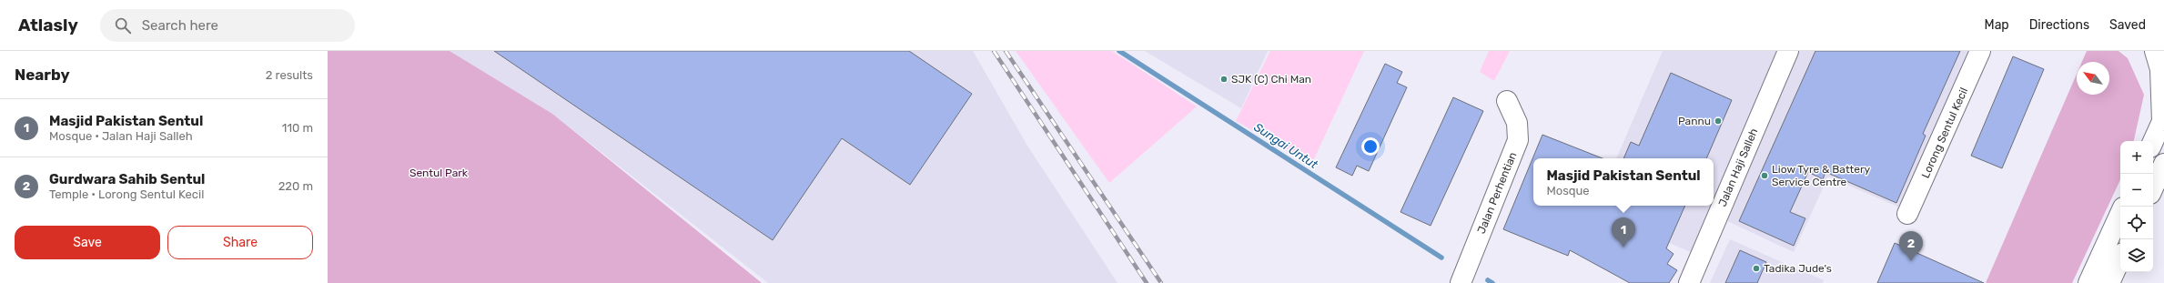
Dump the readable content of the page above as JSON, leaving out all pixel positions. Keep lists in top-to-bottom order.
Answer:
{
  "streets": {
    "street": ["Lorong Sentul Kecil", "Jalan Haji Salleh", "Jalan Perhentian"]
  },
  "water": ["Sungai Untut"],
  "parks": ["Sentul Park"],
  "places": [
    "SJK (C) Chi Man",
    "Pannu",
    "Liow Tyre & Battery Service Centre",
    "Tadika Jude's"
  ],
  "north": "top left",
  "page": {
    "header": "Atlasly",
    "search": "Search here",
    "nav": ["Map", "Directions", "Saved"],
    "heading": ["Nearby", "2 results"],
    "list": [
      {
        "mark": "1",
        "name": "Masjid Pakistan Sentul",
        "note": "Mosque · Jalan Haji Salleh",
        "value": "110 m"
      },
      {
        "mark": "2",
        "name": "Gurdwara Sahib Sentul",
        "note": "Temple · Lorong Sentul Kecil",
        "value": "220 m"
      }
    ],
    "map_buttons": ["+", "−"],
    "popup": ["Masjid Pakistan Sentul", "Mosque"],
    "buttons": ["Save", "Share"],
    "pins": ["1", "2"]
  }
}
